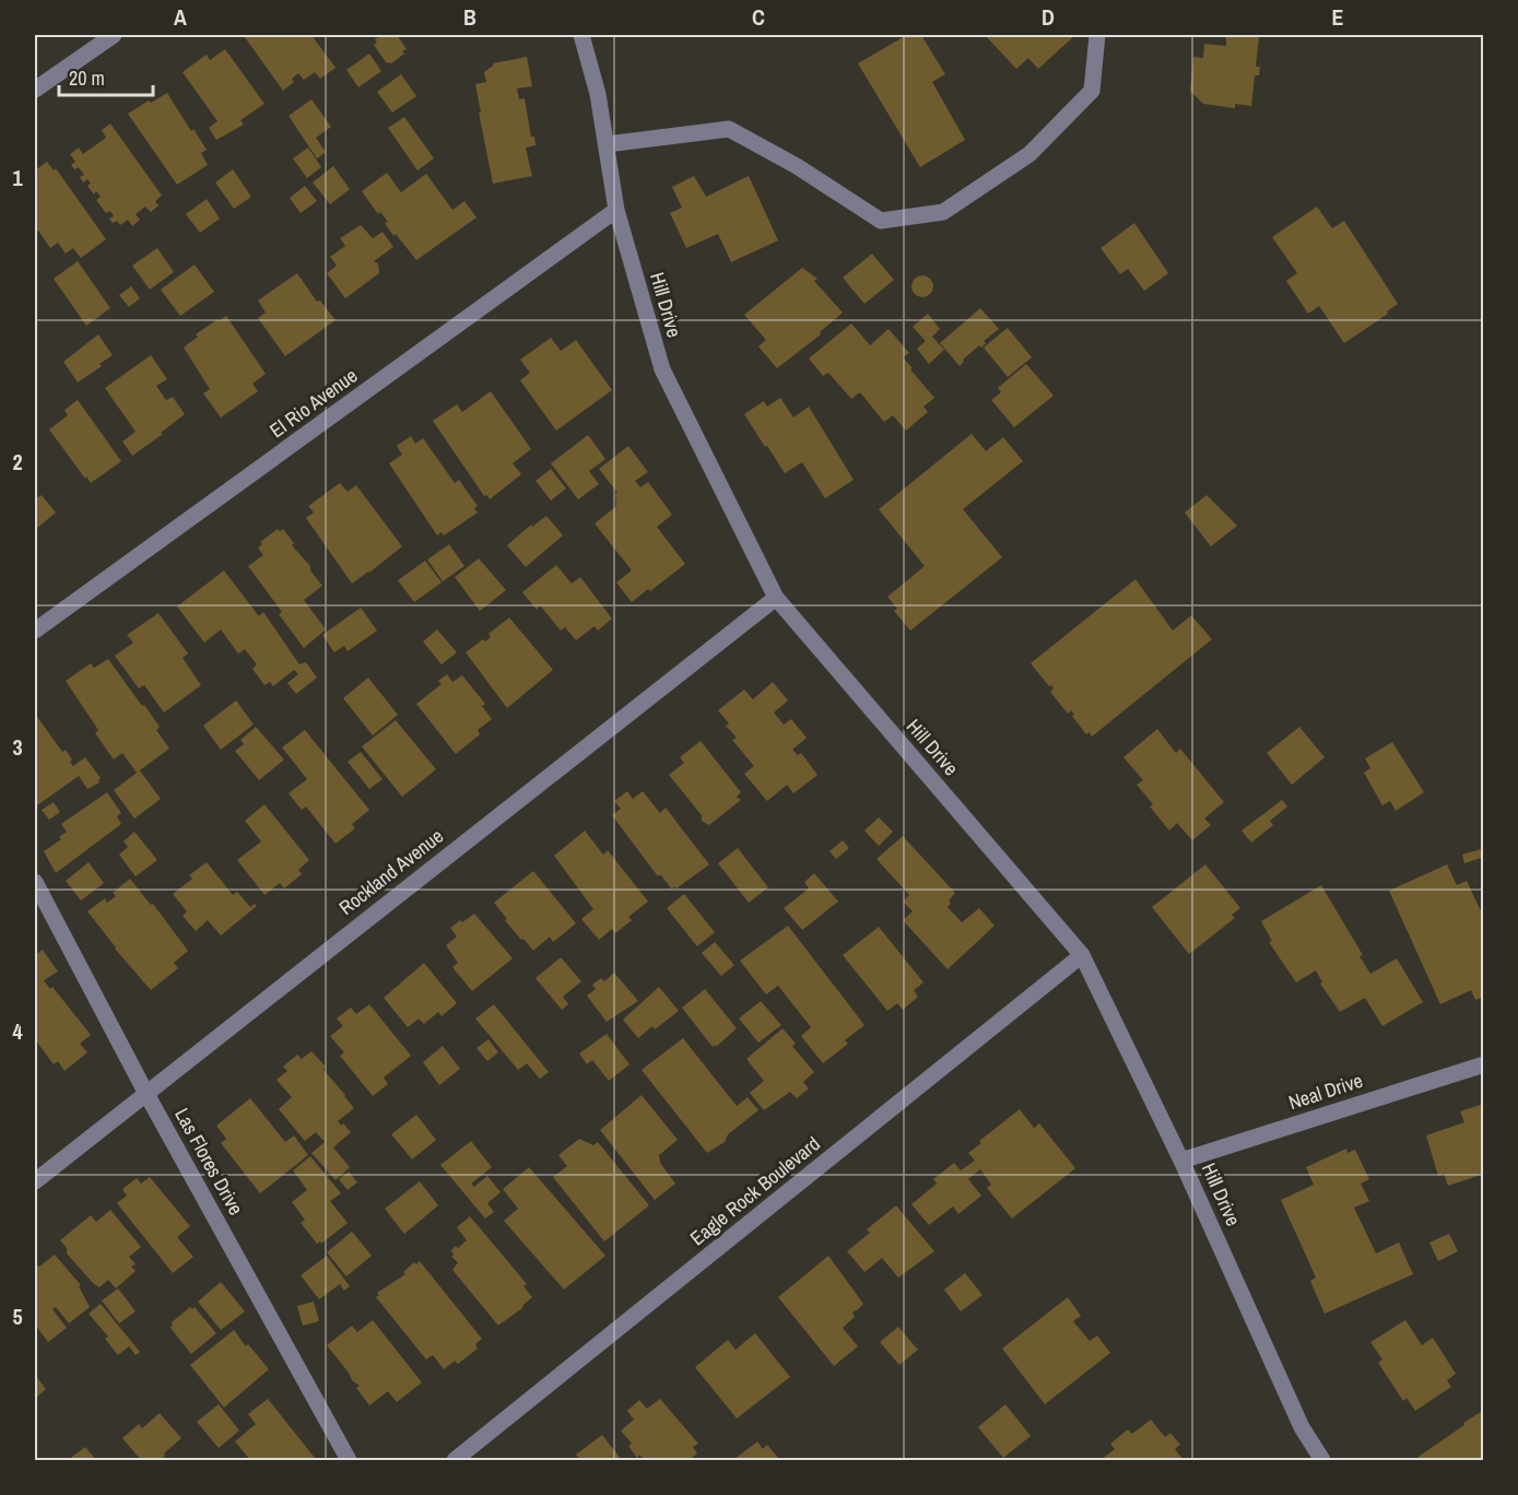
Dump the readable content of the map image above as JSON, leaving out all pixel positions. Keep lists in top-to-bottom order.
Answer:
{
  "streets": {
    "street": [
      "Hill Drive",
      "El Rio Avenue",
      "Rockland Avenue",
      "Neal Drive",
      "Las Flores Drive",
      "Eagle Rock Boulevard"
    ]
  },
  "crossings": [
    ["Hill Drive", "El Rio Avenue"],
    ["Hill Drive", "Rockland Avenue"],
    ["Hill Drive", "Neal Drive"],
    ["Hill Drive", "Eagle Rock Boulevard"],
    ["Rockland Avenue", "Las Flores Drive"]
  ],
  "scale_bar": "20 m",
  "grid": {
    "columns": [
      "A",
      "B",
      "C",
      "D",
      "E"
    ],
    "rows": [
      "1",
      "2",
      "3",
      "4",
      "5"
    ]
  }
}
